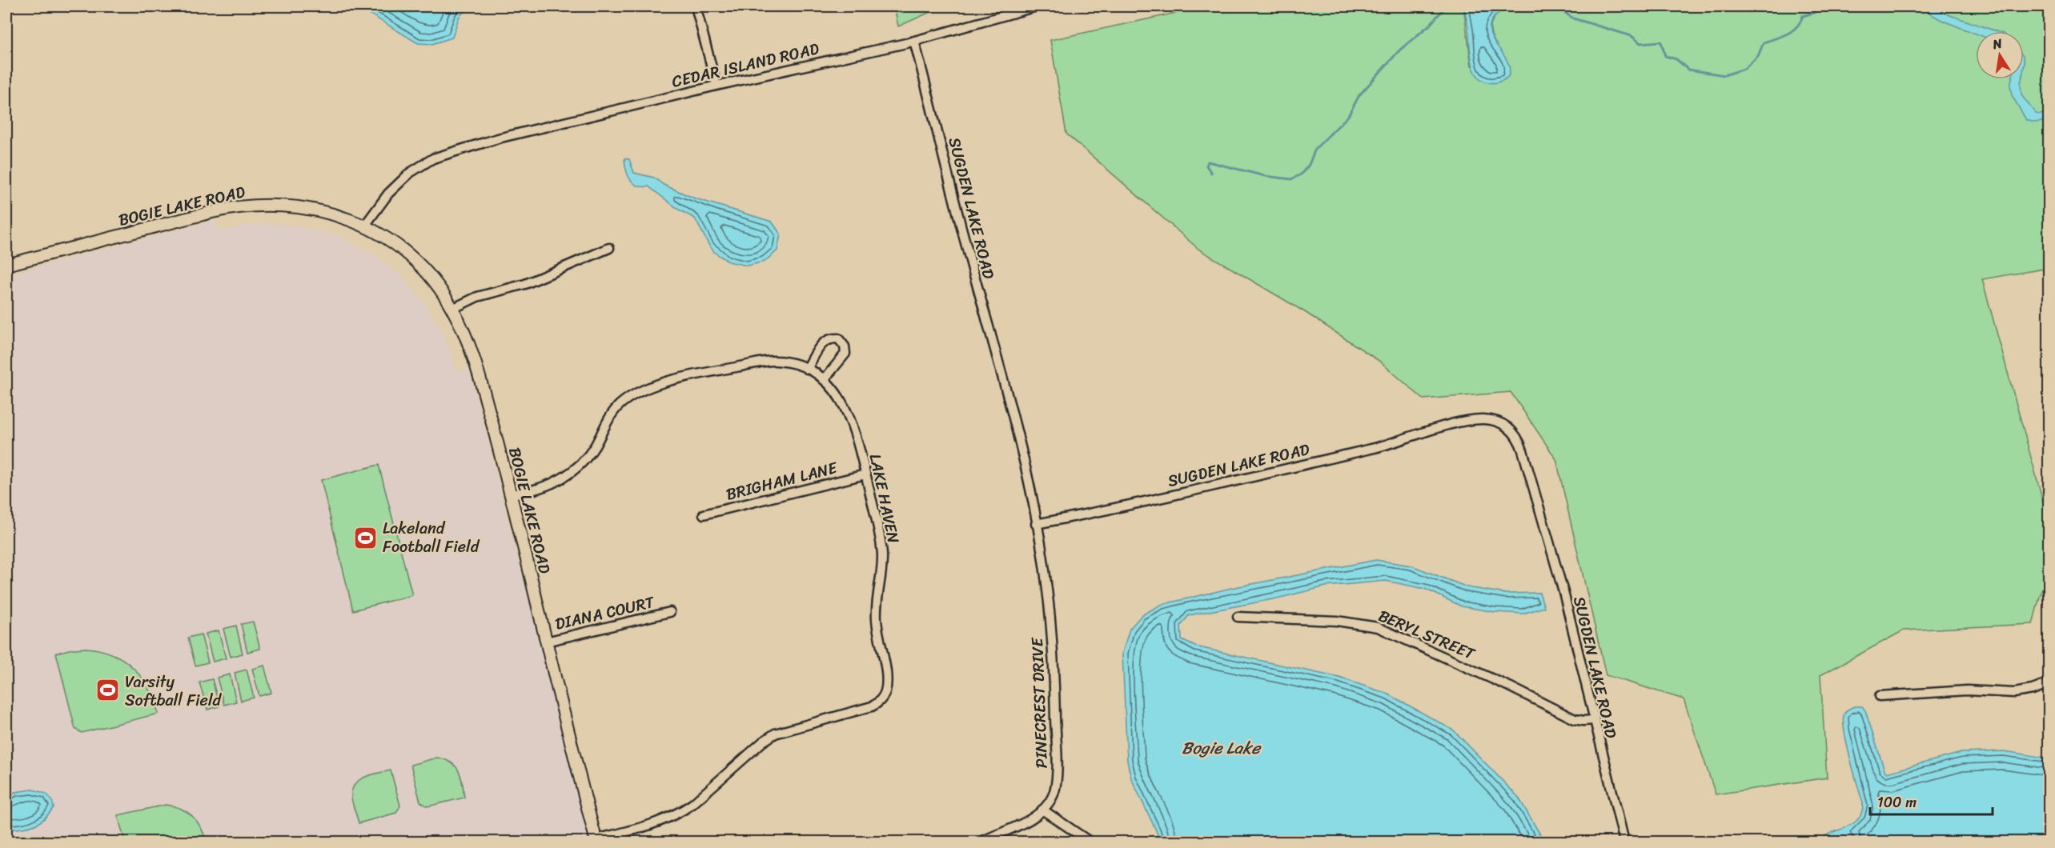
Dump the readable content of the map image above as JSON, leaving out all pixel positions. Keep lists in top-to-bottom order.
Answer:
{
  "streets": {
    "main road": ["BOGIE LAKE ROAD"],
    "street": [
      "CEDAR ISLAND ROAD",
      "SUGDEN LAKE ROAD",
      "BRIGHAM LANE",
      "LAKE HAVEN",
      "DIANA COURT",
      "BERYL STREET",
      "PINECREST DRIVE"
    ]
  },
  "crossings": [
    ["CEDAR ISLAND ROAD", "BOGIE LAKE ROAD"],
    ["CEDAR ISLAND ROAD", "SUGDEN LAKE ROAD"],
    ["BOGIE LAKE ROAD", "LAKE HAVEN"],
    ["BOGIE LAKE ROAD", "DIANA COURT"],
    ["SUGDEN LAKE ROAD", "BERYL STREET"],
    ["SUGDEN LAKE ROAD", "PINECREST DRIVE"],
    ["BRIGHAM LANE", "LAKE HAVEN"]
  ],
  "water": ["Bogie Lake"],
  "places": {
    "sports": ["Lakeland Football Field", "Varsity Softball Field"]
  },
  "scale_bar": "100 m",
  "north": "top"
}
